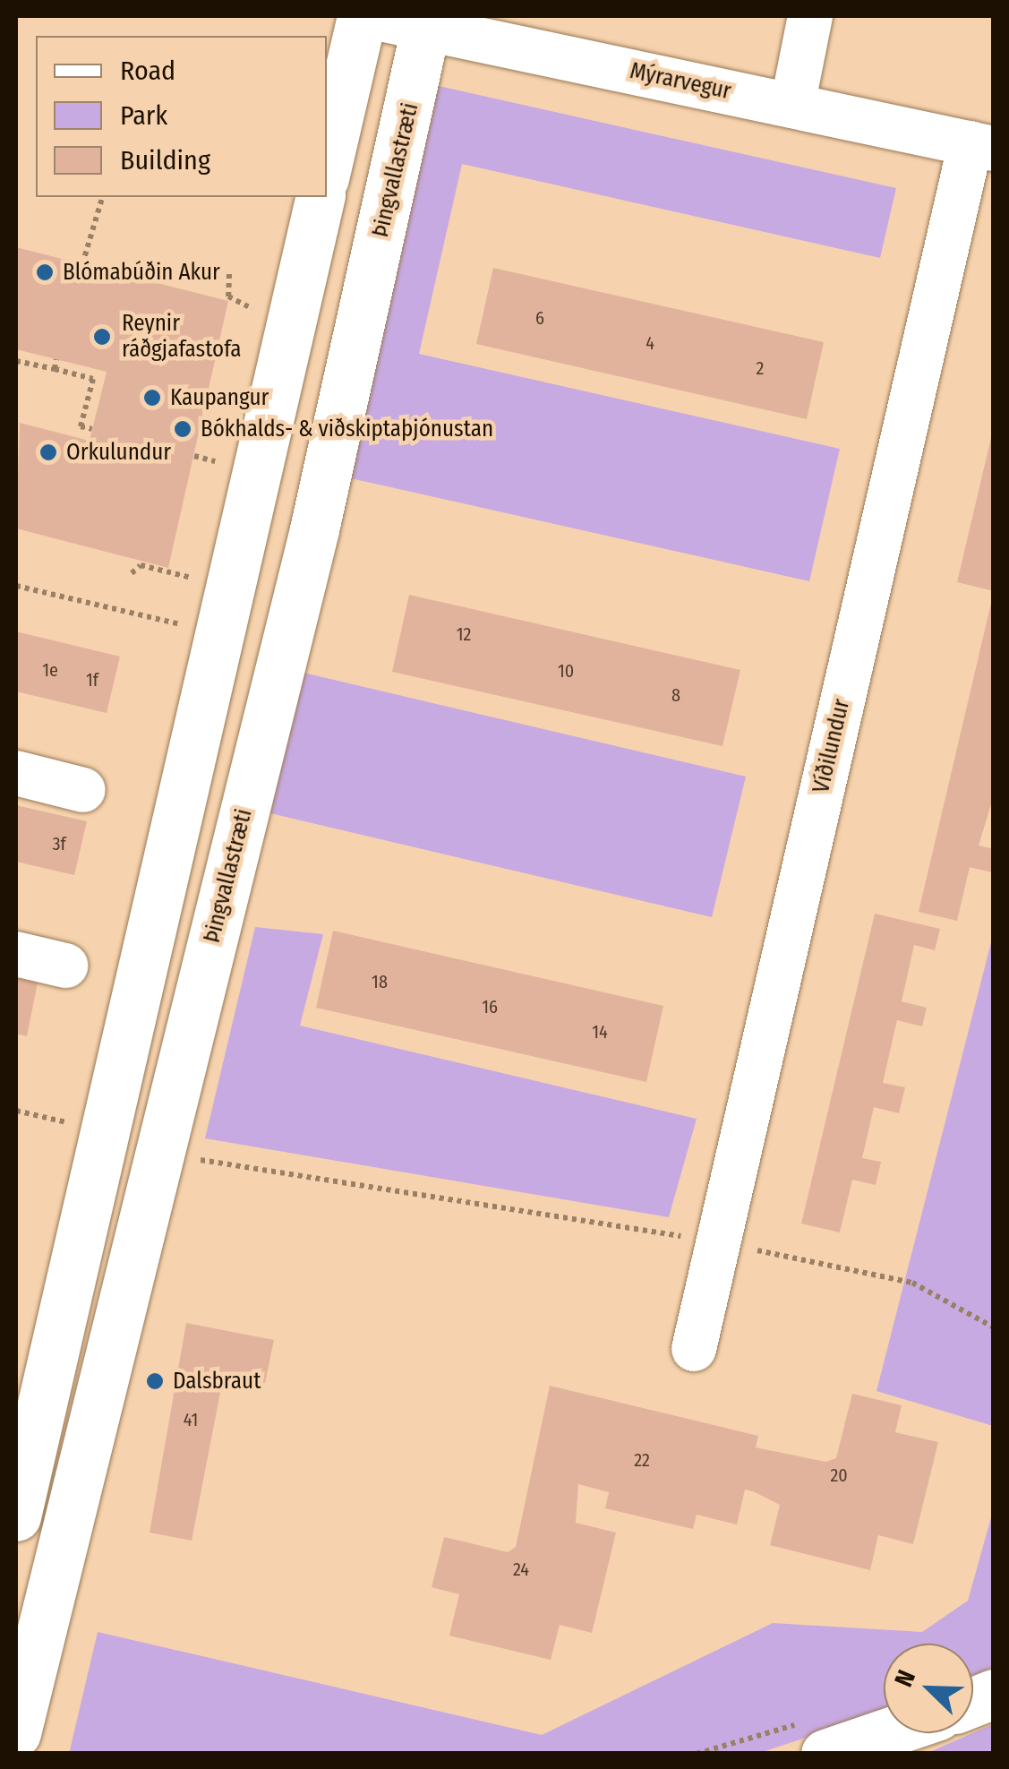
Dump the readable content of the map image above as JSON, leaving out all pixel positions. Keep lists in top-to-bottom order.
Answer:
{
  "streets": {
    "main road": ["Þingvallastræti"],
    "street": ["Mýrarvegur", "Víðilundur"]
  },
  "crossings": [
    ["Mýrarvegur", "Þingvallastræti"],
    ["Mýrarvegur", "Víðilundur"]
  ],
  "places": [
    "Blómabúðin Akur",
    "Reynir ráðgjafastofa",
    "Kaupangur",
    "Bókhalds- & viðskiptaþjónustan",
    "Orkulundur",
    "Dalsbraut"
  ],
  "house_numbers": [
    "6",
    "4",
    "2",
    "12",
    "1e",
    "10",
    "1f",
    "8",
    "3f",
    "18",
    "16",
    "14",
    "41",
    "22",
    "20",
    "24"
  ],
  "legend": ["Road", "Park", "Building"],
  "north": "top left"
}
